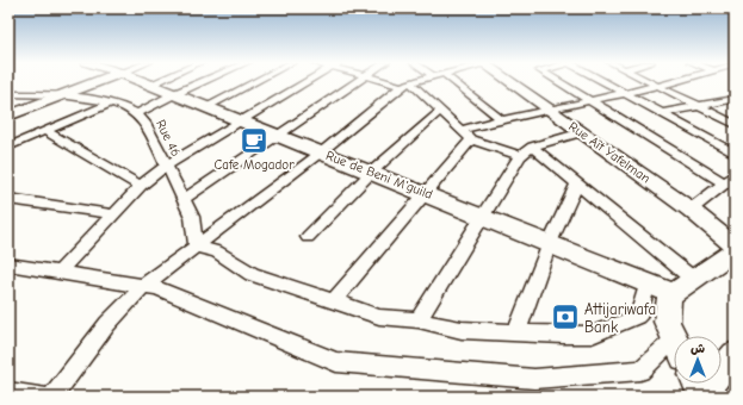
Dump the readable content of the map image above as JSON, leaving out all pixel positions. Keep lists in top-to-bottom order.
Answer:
{
  "streets": {
    "street": ["Rue 46", "Rue Aït Yafelman", "Rue de Beni M'guild"]
  },
  "places": {
    "cafe": ["Cafe Mogador"],
    "bank": ["Attijariwafa Bank"]
  },
  "north": "top"
}
